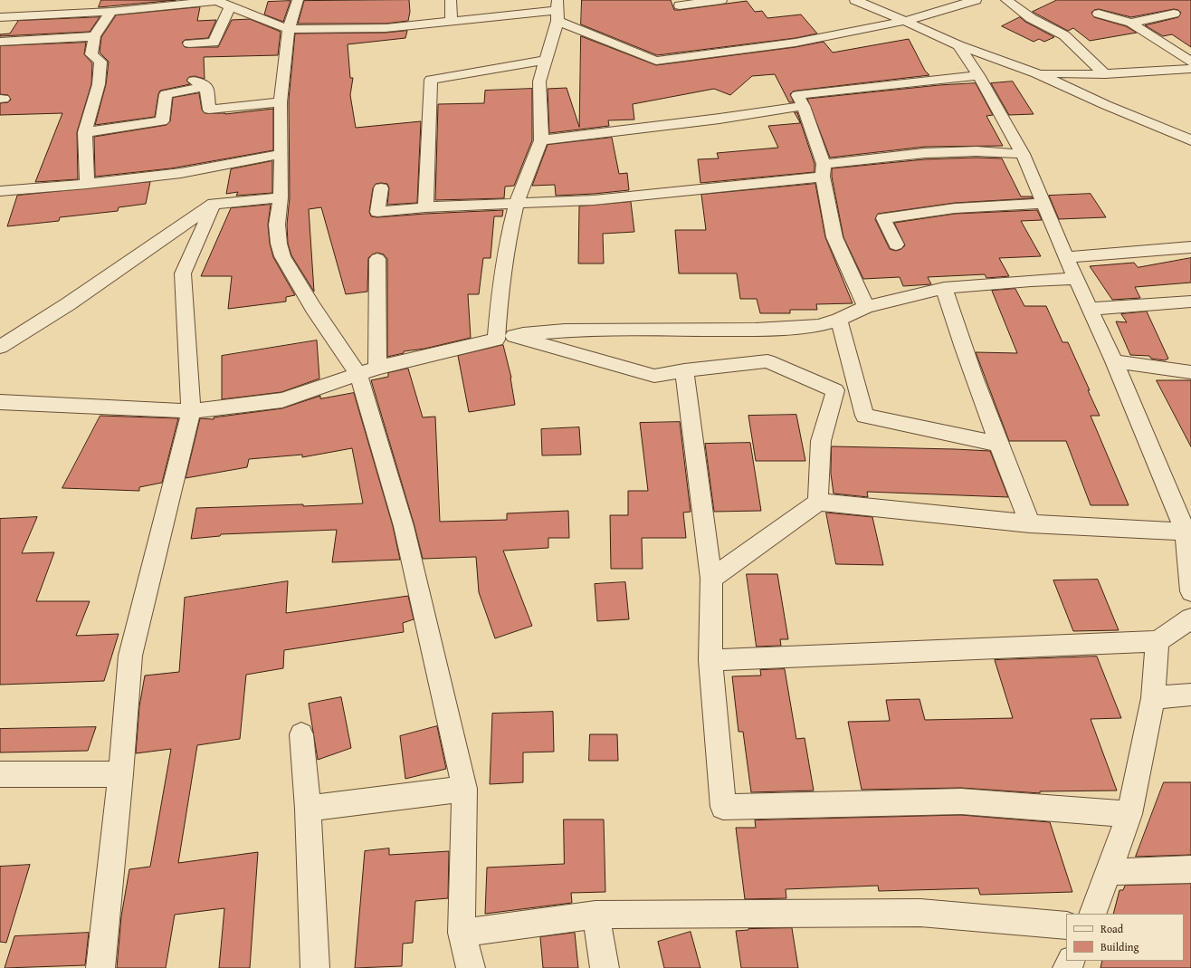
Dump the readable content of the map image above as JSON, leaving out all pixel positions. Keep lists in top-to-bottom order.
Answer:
{
  "legend": ["Road", "Building"]
}
